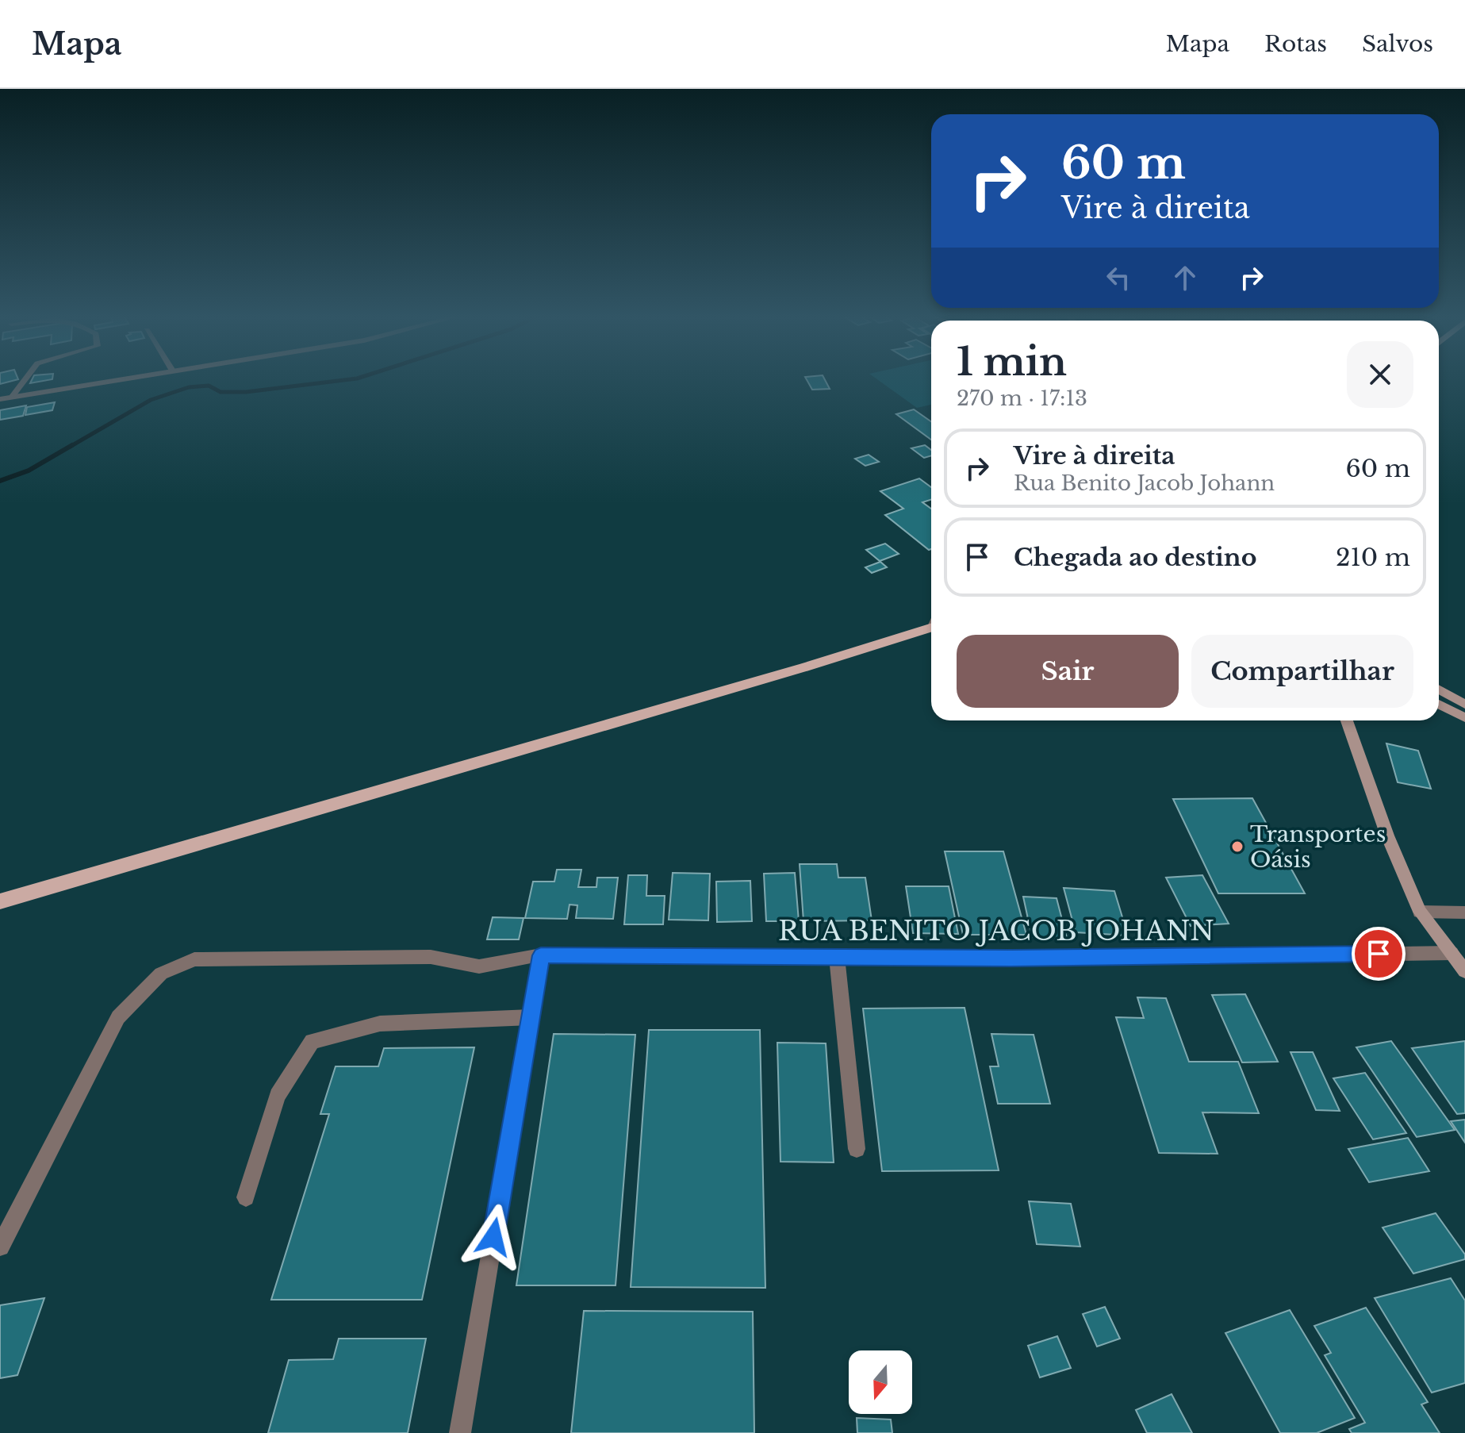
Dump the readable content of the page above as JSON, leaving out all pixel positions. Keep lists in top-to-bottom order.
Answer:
{
  "streets": {
    "street": ["RUA BENITO JACOB JOHANN"]
  },
  "places": ["Transportes Oásis"],
  "north": "bottom",
  "page": {
    "header": "Mapa",
    "nav": ["Mapa", "Rotas", "Salvos"],
    "turn": ["60 m", "Vire à direita"],
    "heading": ["1 min", "270 m · 17:13"],
    "list": [
      {
        "name": "Vire à direita",
        "note": "Rua Benito Jacob Johann",
        "value": "60 m"
      },
      {
        "name": "Chegada ao destino",
        "value": "210 m"
      }
    ],
    "buttons": ["Sair", "Compartilhar"]
  }
}
